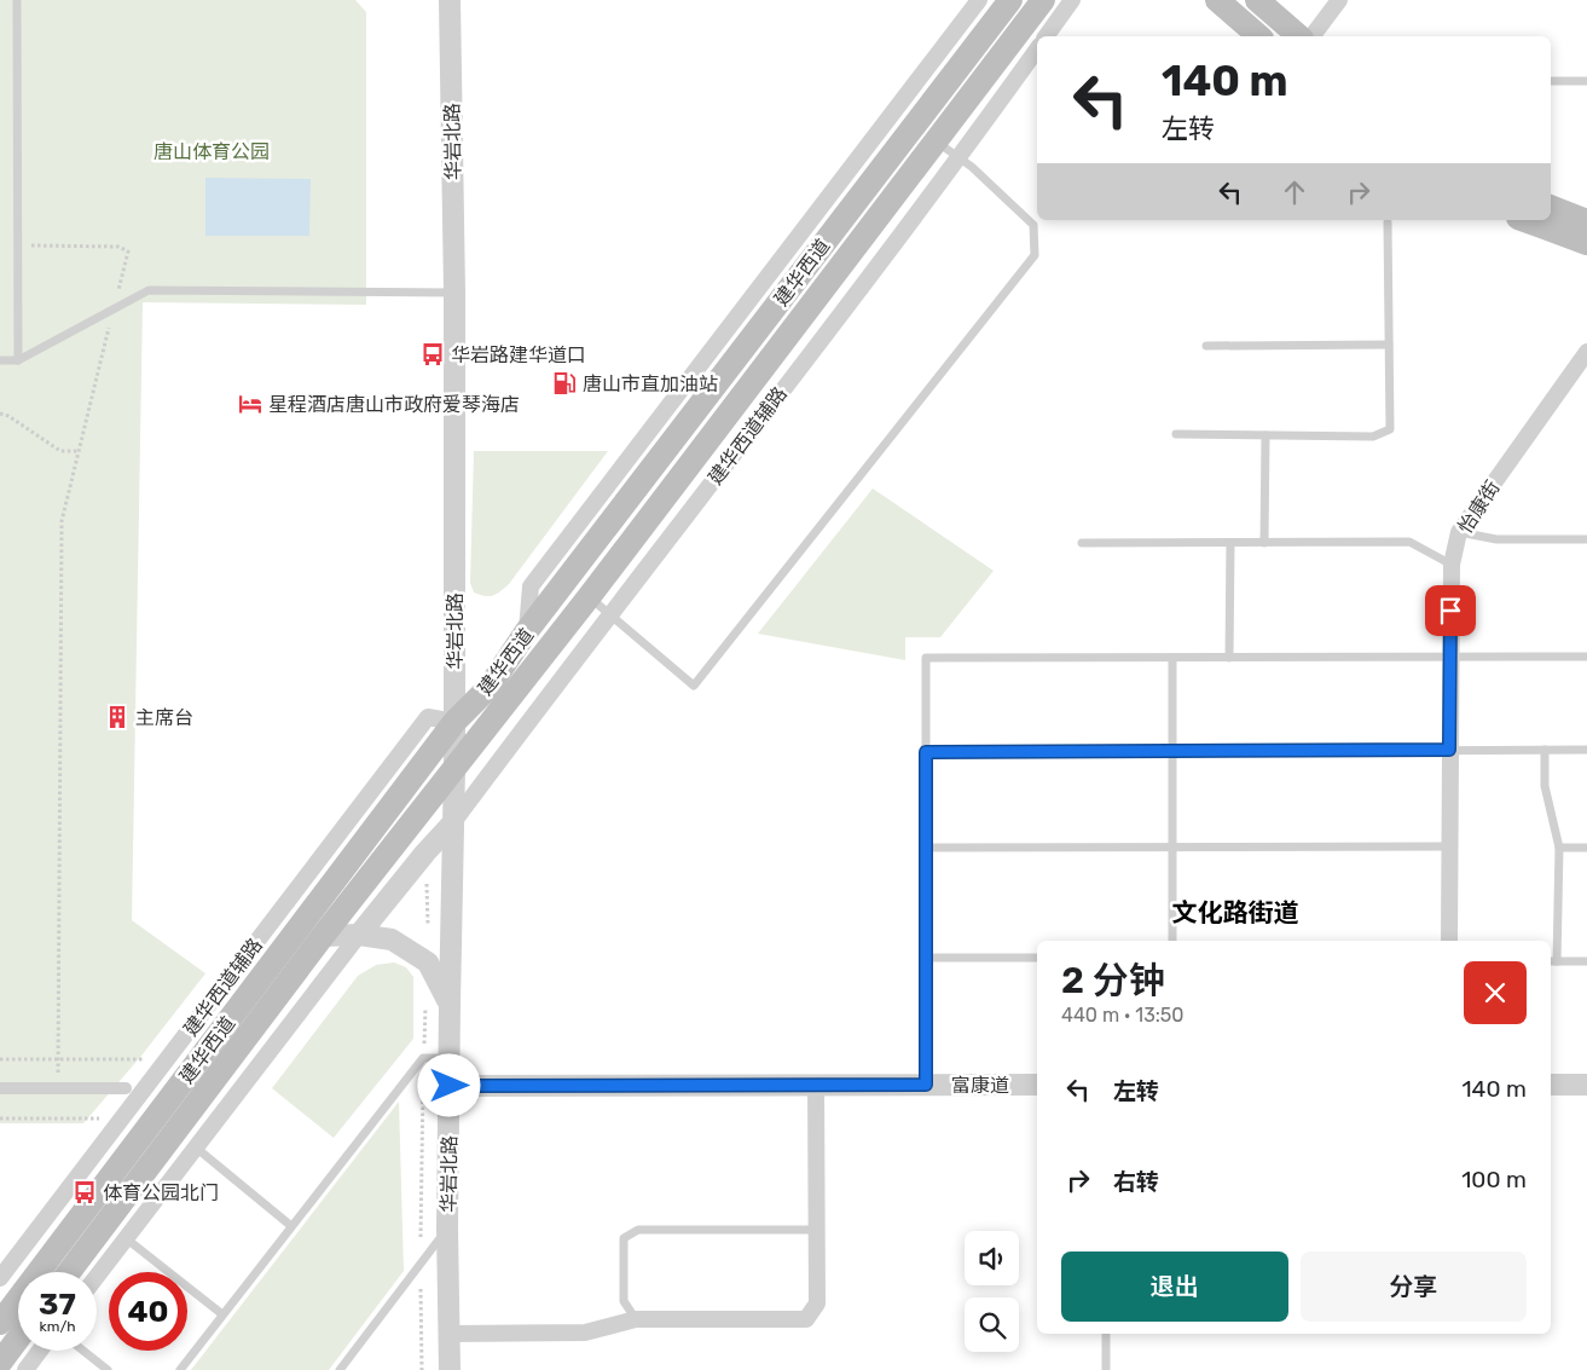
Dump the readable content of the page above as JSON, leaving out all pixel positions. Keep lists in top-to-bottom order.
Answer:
{
  "streets": {
    "main road": ["建华西道"],
    "street": [
      "华岩北路",
      "建华西道辅路",
      "怡康街",
      "富康道"
    ]
  },
  "crossings": [
    ["华岩北路", "建华西道"],
    ["华岩北路", "建华西道辅路"],
    ["华岩北路", "富康道"],
    ["建华西道", "建华西道辅路"]
  ],
  "districts": ["文化路街道"],
  "parks": ["唐山体育公园"],
  "places": {
    "bus stop": ["华岩路建华道口", "体育公园北门"],
    "fuel station": ["唐山市直加油站"],
    "hotel": ["星程酒店唐山市政府爱琴海店"],
    "building": ["主席台"]
  },
  "page": {
    "turn": ["140 m", "左转"],
    "heading": ["2 分钟", "440 m · 13:50"],
    "list": [
      {
        "name": "左转",
        "value": "140 m"
      },
      {
        "name": "右转",
        "value": "100 m"
      }
    ],
    "buttons": ["退出", "分享"],
    "speed": "37 km/h",
    "limit": "40"
  }
}
